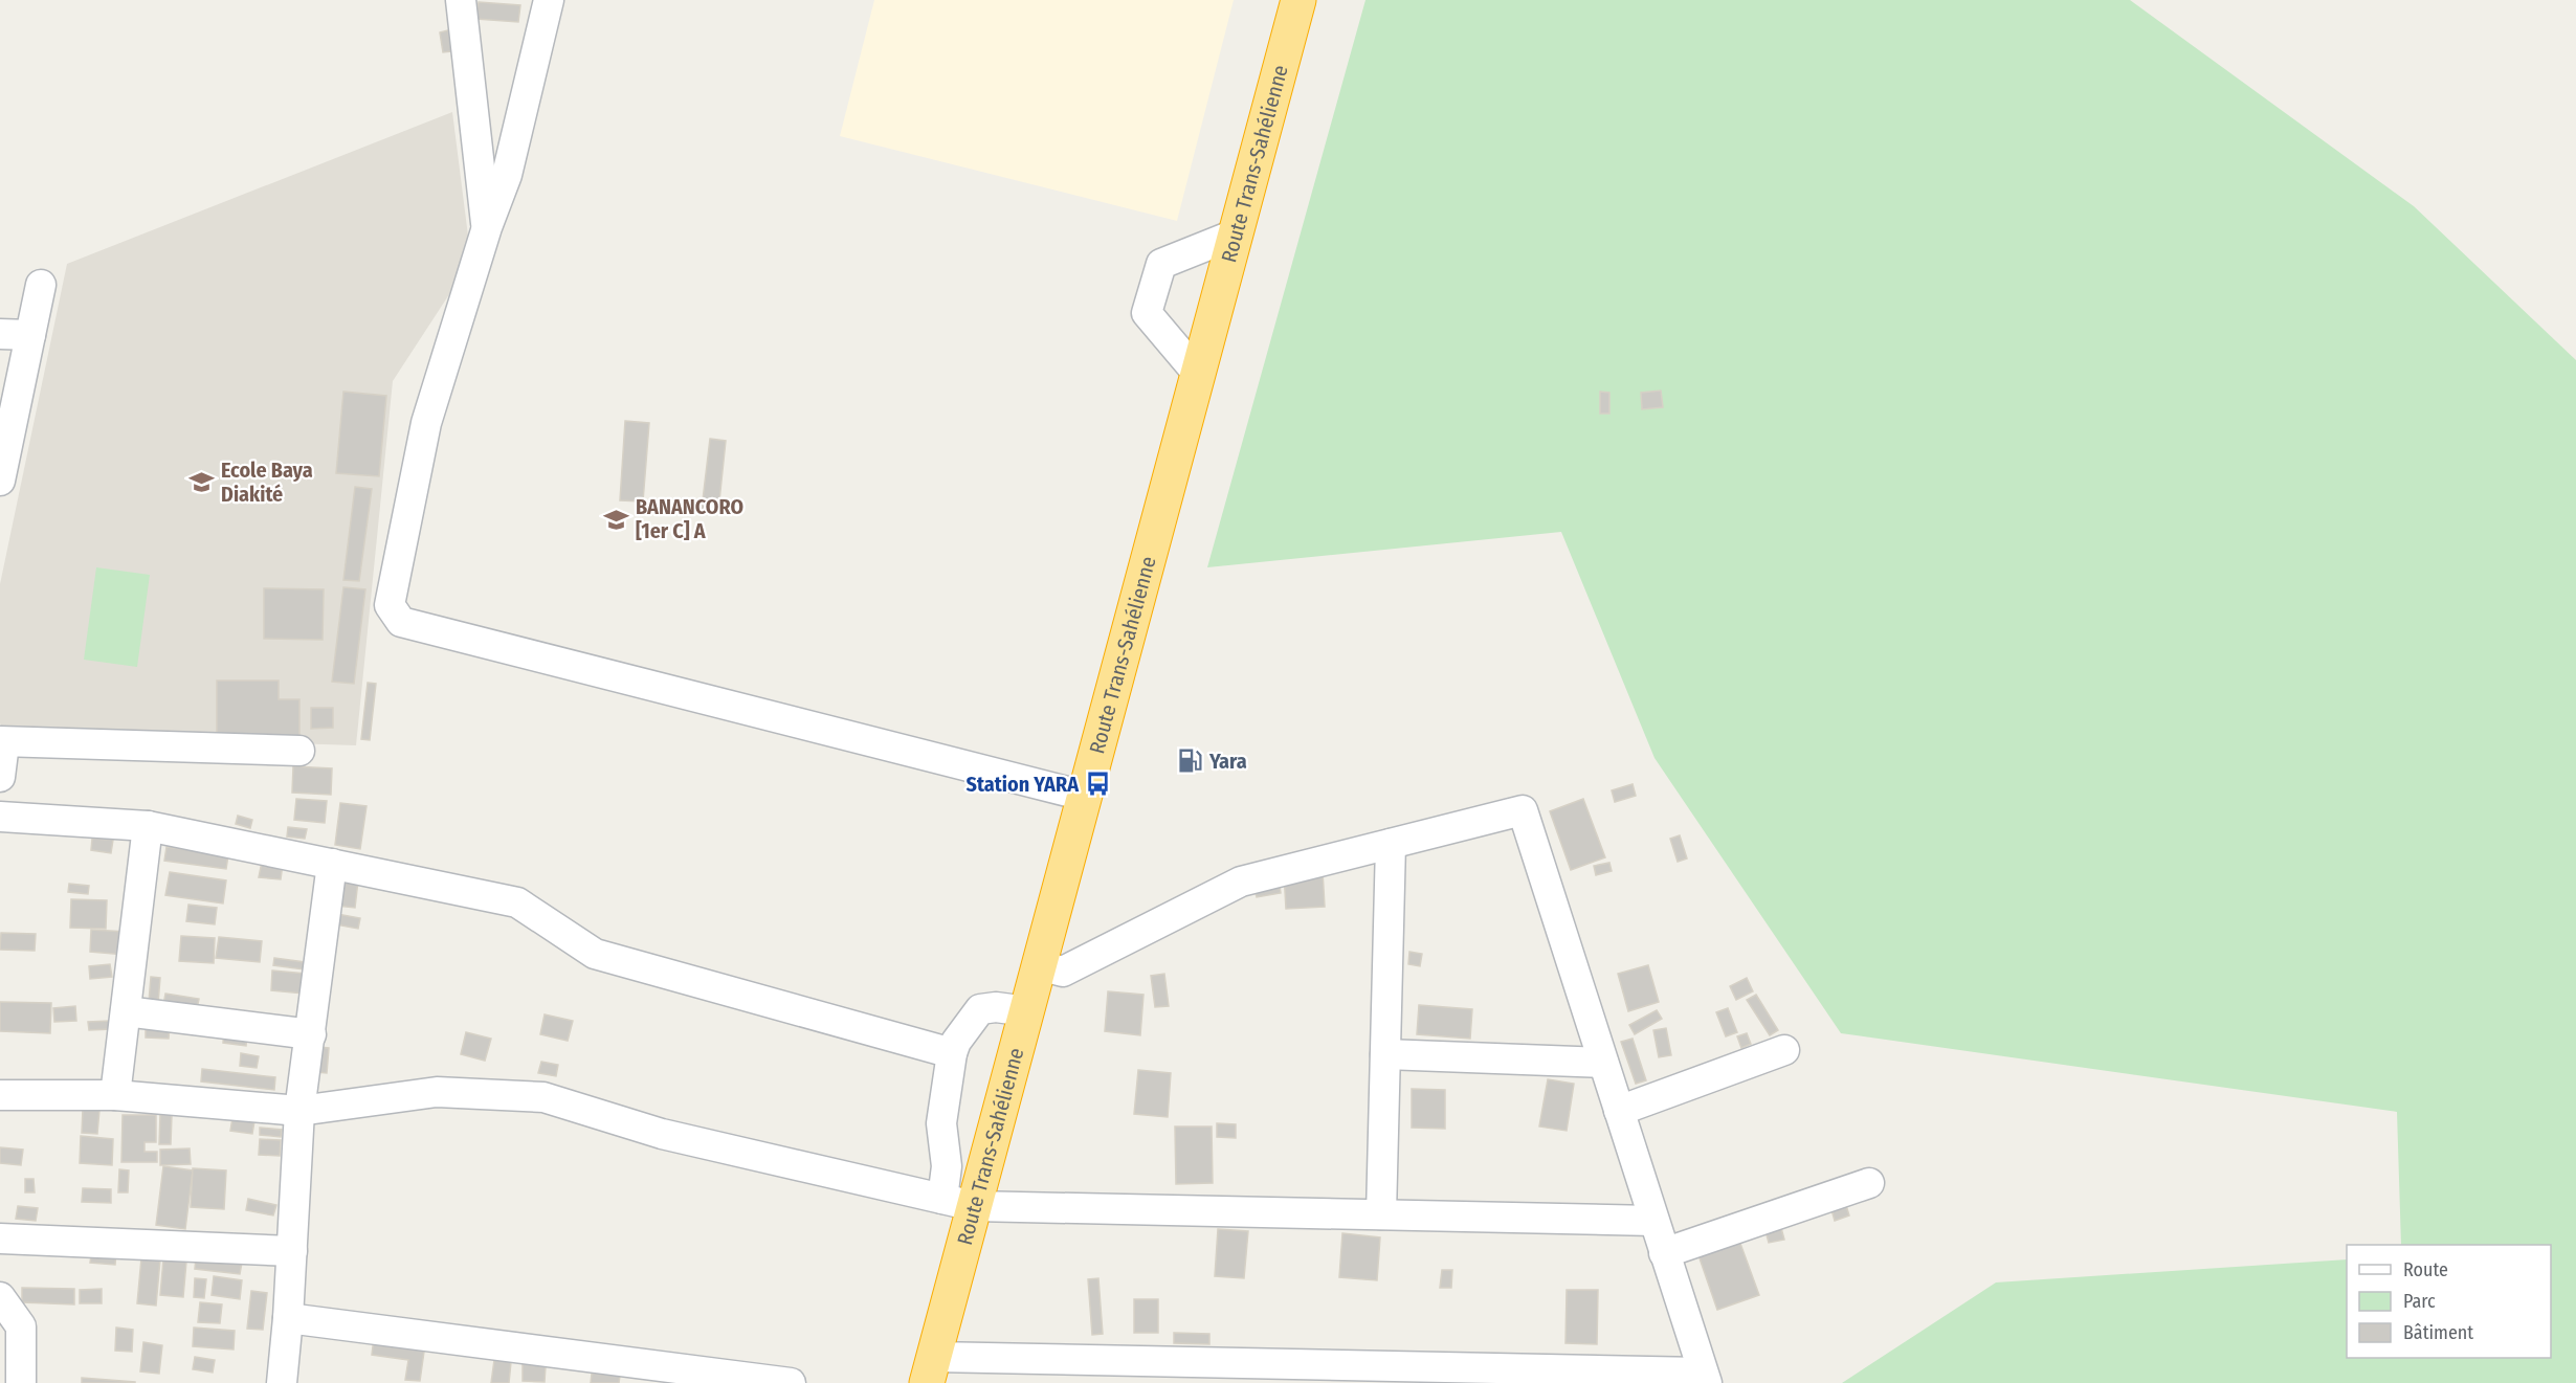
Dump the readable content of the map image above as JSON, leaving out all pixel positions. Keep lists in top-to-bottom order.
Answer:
{
  "streets": {
    "highway": ["Route Trans-Sahélienne"]
  },
  "places": {
    "school or university": ["Ecole Baya Diakité", "BANANCORO [1er C] A"],
    "fuel station": ["Yara"],
    "bus stop": ["Station YARA"]
  },
  "legend": ["Route", "Parc", "Bâtiment"]
}
